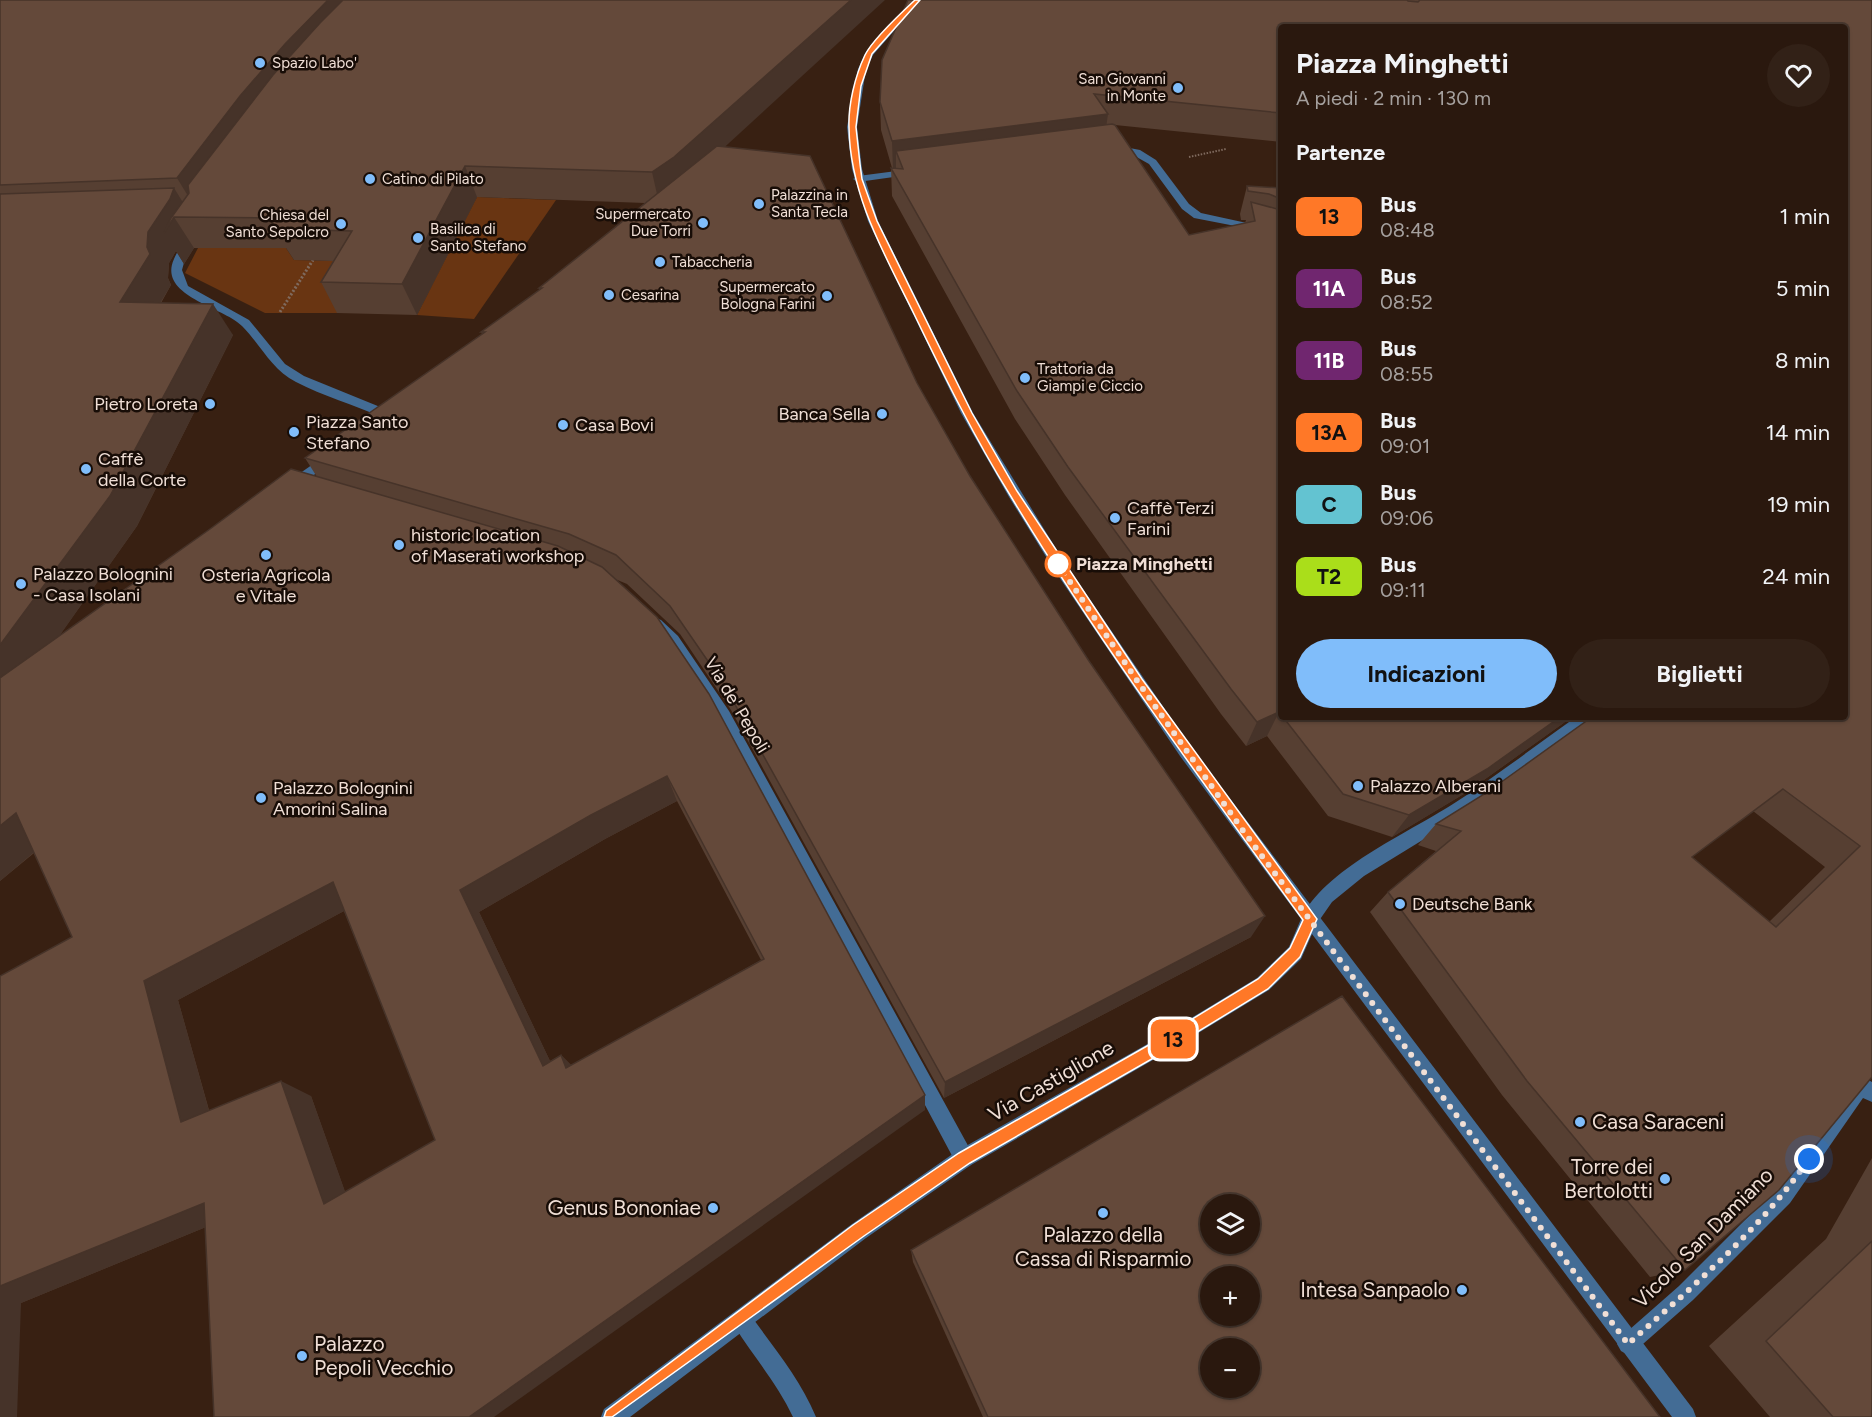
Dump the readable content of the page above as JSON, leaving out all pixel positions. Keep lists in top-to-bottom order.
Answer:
{
  "streets": {
    "street": ["Via de' Pepoli", "Via Castiglione", "Vicolo San Damiano"]
  },
  "crossings": [
    ["Via de' Pepoli", "Via Castiglione"]
  ],
  "places": [
    "Spazio Labo'",
    "San Giovanni in Monte",
    "Catino di Pilato",
    "Palazzina in Santa Tecla",
    "Supermercato Due Torri",
    "Chiesa del Santo Sepolcro",
    "Basilica di Santo Stefano",
    "Tabaccheria",
    "Cesarina",
    "Supermercato Bologna Farini",
    "Trattoria da Giampi e Ciccio",
    "Pietro Loreta",
    "Banca Sella",
    "Casa Bovi",
    "Piazza Santo Stefano",
    "Caffè della Corte",
    "Caffè Terzi Farini",
    "historic location of Maserati workshop",
    "Osteria Agricola e Vitale",
    "Piazza Minghetti",
    "Palazzo Bolognini - Casa Isolani",
    "Palazzo Alberani",
    "Palazzo Bolognini Amorini Salina",
    "Deutsche Bank",
    "Casa Saraceni",
    "Torre dei Bertolotti",
    "Genus Bononiae",
    "Palazzo della Cassa di Risparmio",
    "Intesa Sanpaolo",
    "Palazzo Pepoli Vecchio"
  ],
  "lines": ["bus line 13"],
  "page": {
    "on_map": "13",
    "heading": [
      ["Piazza Minghetti", "A piedi · 2 min · 130 m"],
      "Partenze"
    ],
    "list": [
      {
        "mark": "13",
        "name": "Bus",
        "note": "08:48",
        "value": "1 min"
      },
      {
        "mark": "11A",
        "name": "Bus",
        "note": "08:52",
        "value": "5 min"
      },
      {
        "mark": "11B",
        "name": "Bus",
        "note": "08:55",
        "value": "8 min"
      },
      {
        "mark": "13A",
        "name": "Bus",
        "note": "09:01",
        "value": "14 min"
      },
      {
        "mark": "C",
        "name": "Bus",
        "note": "09:06",
        "value": "19 min"
      },
      {
        "mark": "T2",
        "name": "Bus",
        "note": "09:11",
        "value": "24 min"
      }
    ],
    "buttons": ["Indicazioni", "Biglietti"],
    "map_buttons": ["+", "−"]
  }
}
